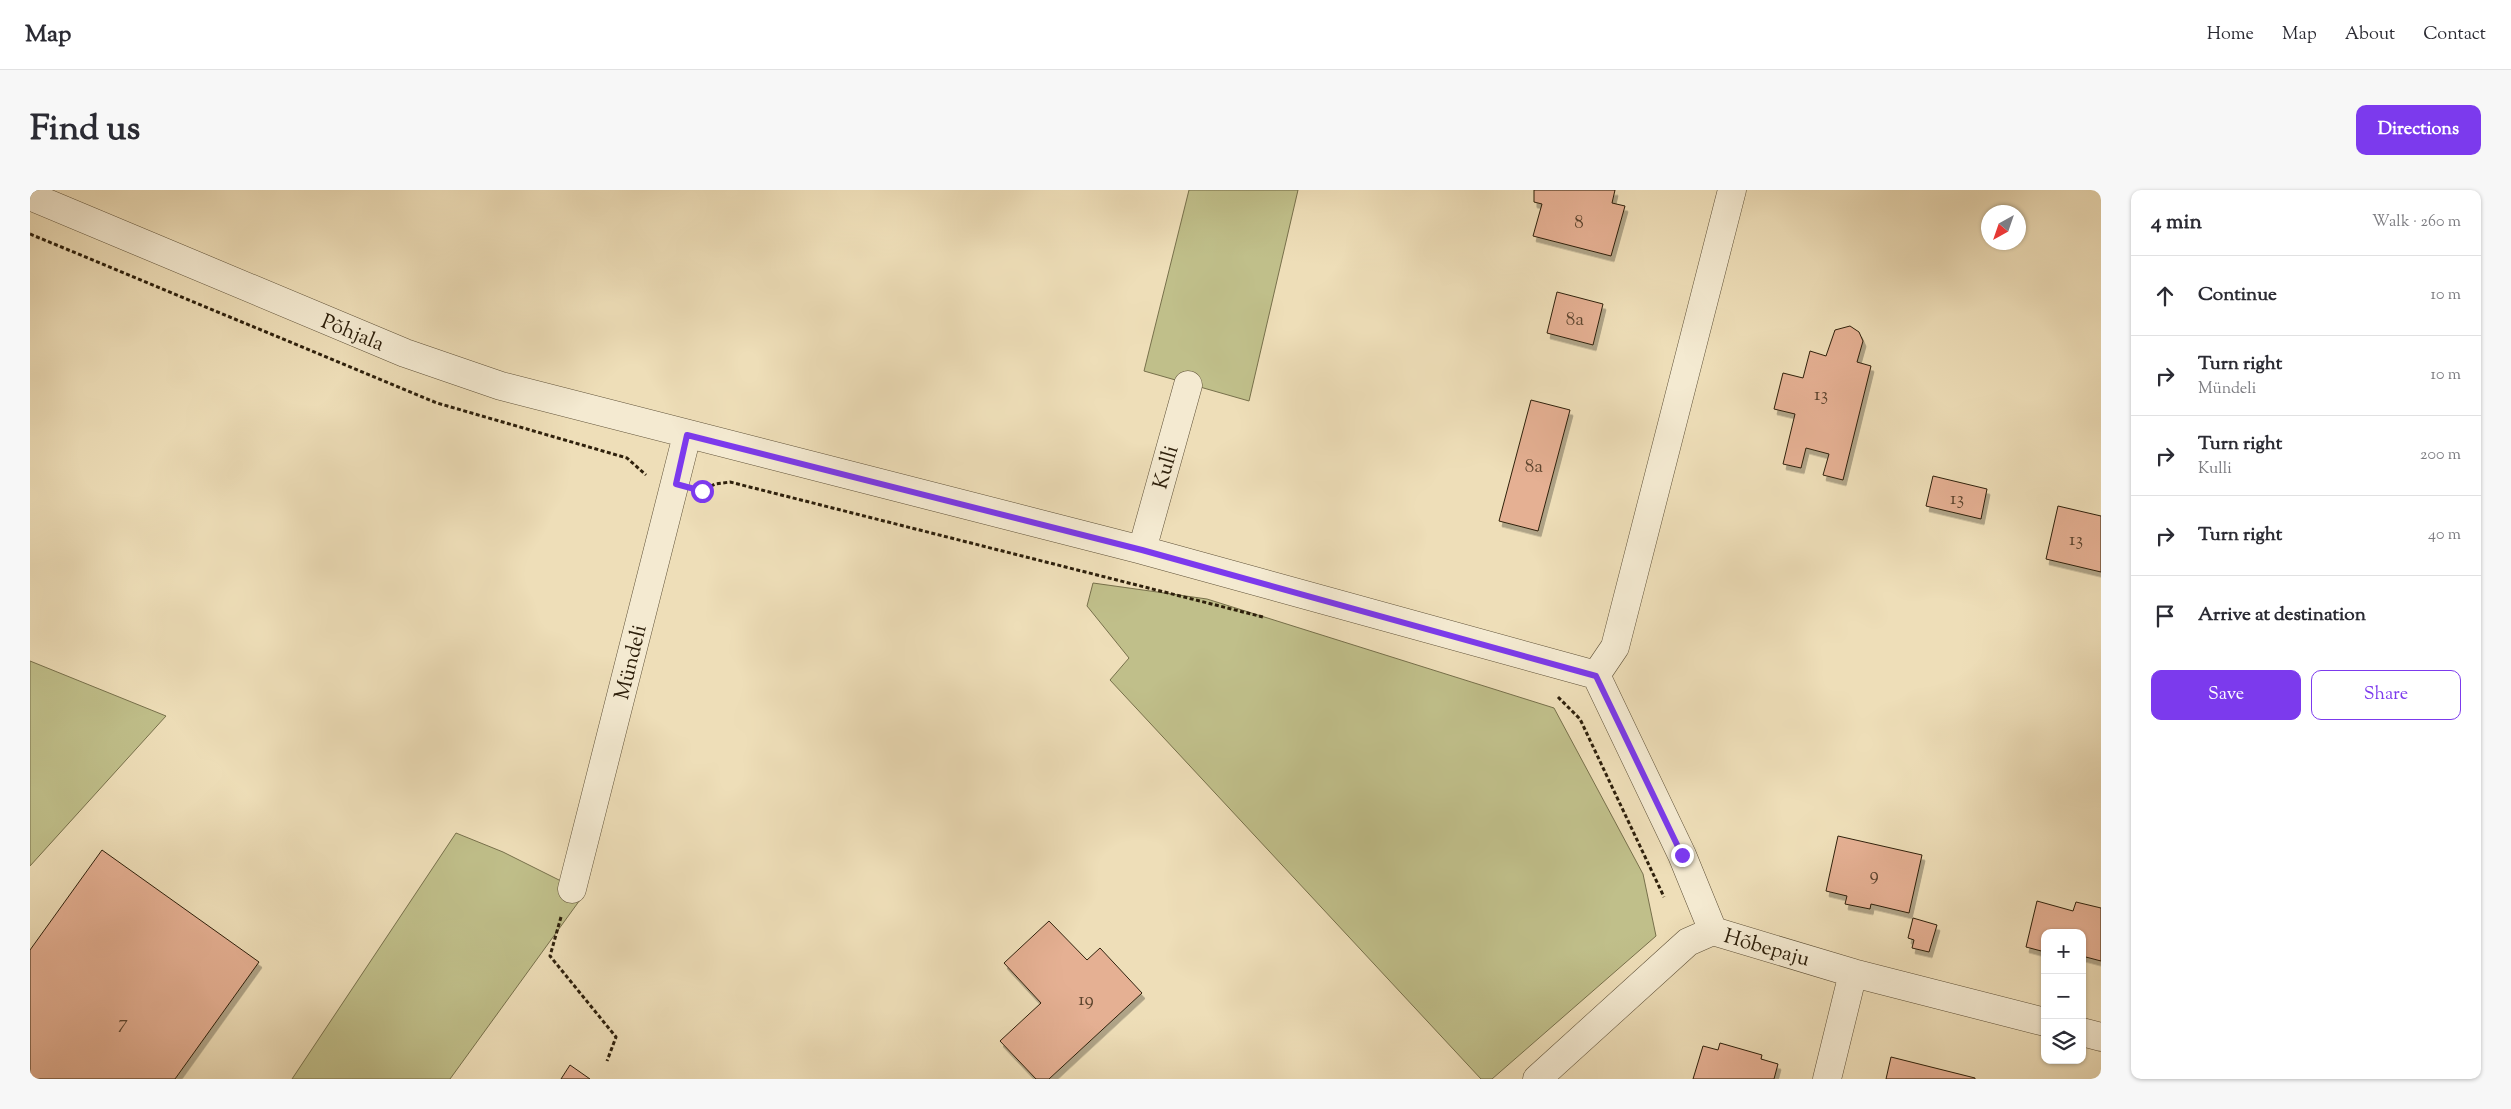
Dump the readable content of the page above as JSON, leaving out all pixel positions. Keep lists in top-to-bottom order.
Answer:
{
  "streets": {
    "street": [
      "Põhjala",
      "Kulli",
      "Mündeli",
      "Hõbepaju"
    ]
  },
  "crossings": [
    ["Põhjala", "Mündeli"]
  ],
  "house_numbers": [
    "8",
    "8a",
    "13",
    "8a",
    "13",
    "13",
    "9",
    "19",
    "7"
  ],
  "north": "bottom left",
  "page": {
    "header": "Map",
    "nav": [
      "Home",
      "Map",
      "About",
      "Contact"
    ],
    "title": "Find us",
    "buttons": [
      "Directions",
      ["Save", "Share"]
    ],
    "heading": ["4 min", "Walk · 260 m"],
    "list": [
      ["Continue", "10 m"],
      ["Turn right", "Mündeli", "10 m"],
      ["Turn right", "Kulli", "200 m"],
      ["Turn right", "40 m"],
      "Arrive at destination"
    ],
    "map_buttons": ["+", "−"]
  }
}
